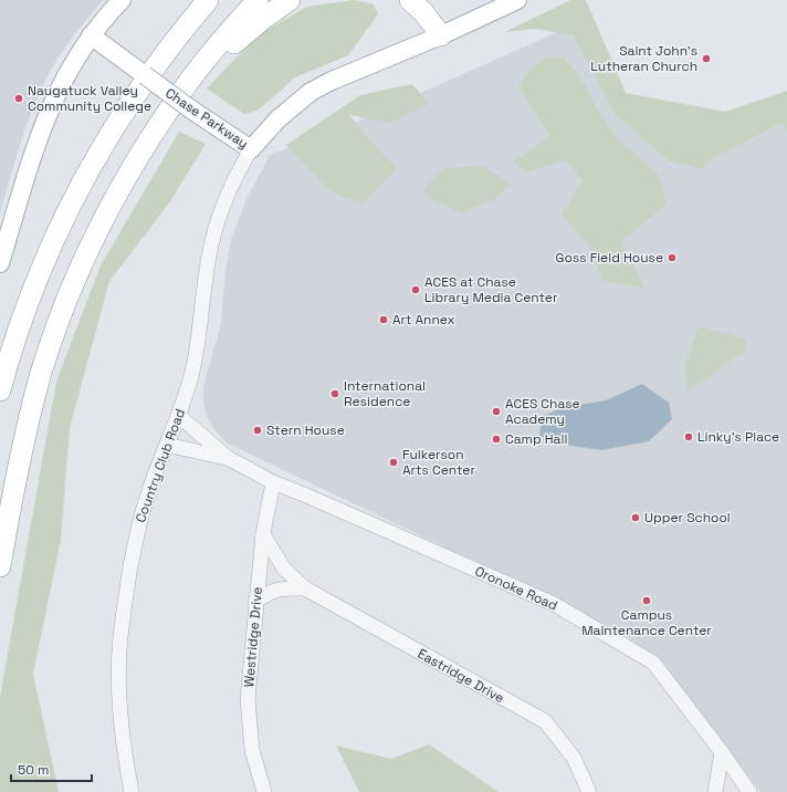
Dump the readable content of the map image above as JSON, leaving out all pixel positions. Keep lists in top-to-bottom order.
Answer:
{
  "streets": {
    "main road": ["Chase Parkway"],
    "street": [
      "Country Club Road",
      "Oronoke Road",
      "Westridge Drive",
      "Eastridge Drive"
    ]
  },
  "crossings": [
    ["Chase Parkway", "Country Club Road"],
    ["Country Club Road", "Oronoke Road"],
    ["Oronoke Road", "Westridge Drive"],
    ["Westridge Drive", "Eastridge Drive"]
  ],
  "places": [
    "Saint John's Lutheran Church",
    "Naugatuck Valley Community College",
    "Goss Field House",
    "ACES at Chase Library Media Center",
    "Art Annex",
    "International Residence",
    "ACES Chase Academy",
    "Stern House",
    "Linky’s Place",
    "Camp Hall",
    "Fulkerson Arts Center",
    "Upper School",
    "Campus Maintenance Center"
  ],
  "scale_bar": "50 m"
}
